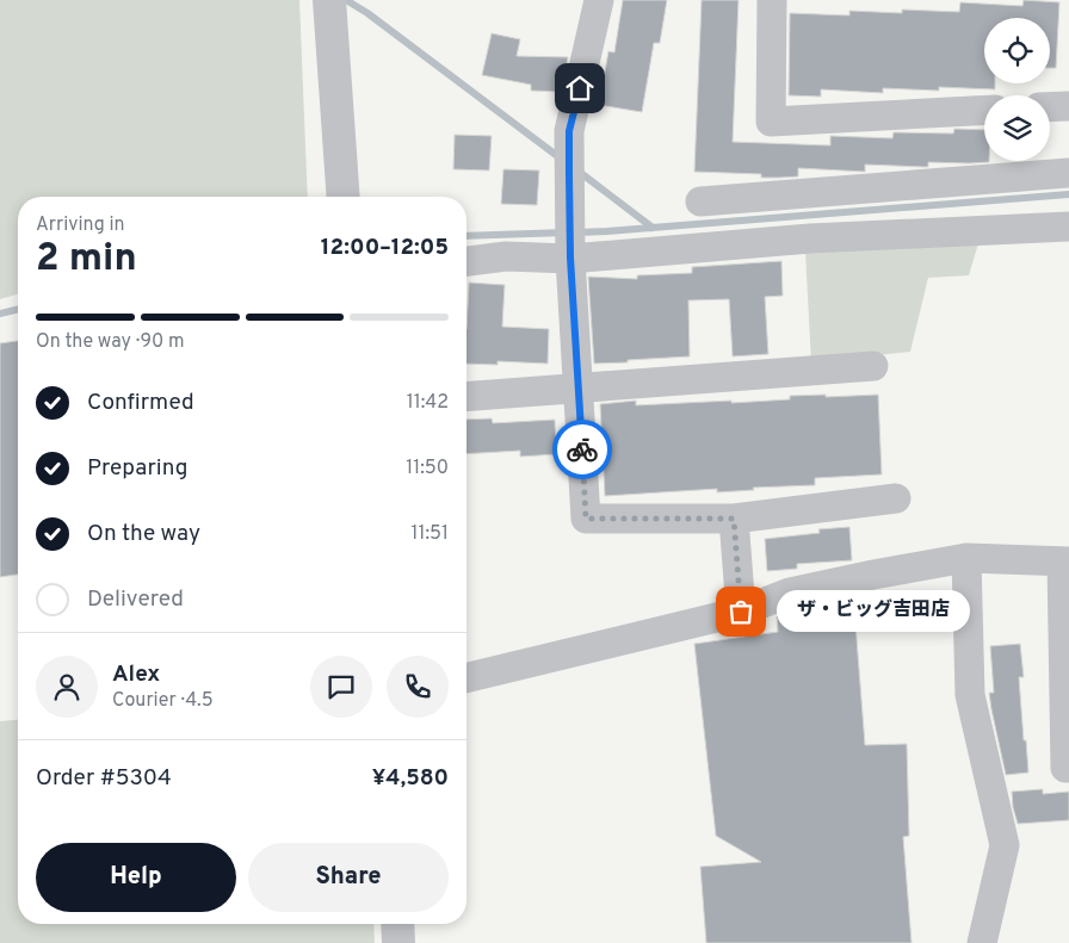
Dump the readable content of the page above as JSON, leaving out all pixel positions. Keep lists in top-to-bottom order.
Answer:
{
  "places": ["ザ・ビッグ吉田店"],
  "page": {
    "heading": ["2 min", "Arriving in", "12:00–12:05"],
    "panel": [
      "Alex",
      "Courier · 4.5",
      "Order #5304",
      "¥4,580"
    ],
    "bar": "On the way · 90 m",
    "list": [
      ["Confirmed", "11:42"],
      ["Preparing", "11:50"],
      ["On the way", "11:51"],
      "Delivered"
    ],
    "bubble": "ザ・ビッグ吉田店",
    "buttons": ["Help", "Share"]
  }
}
